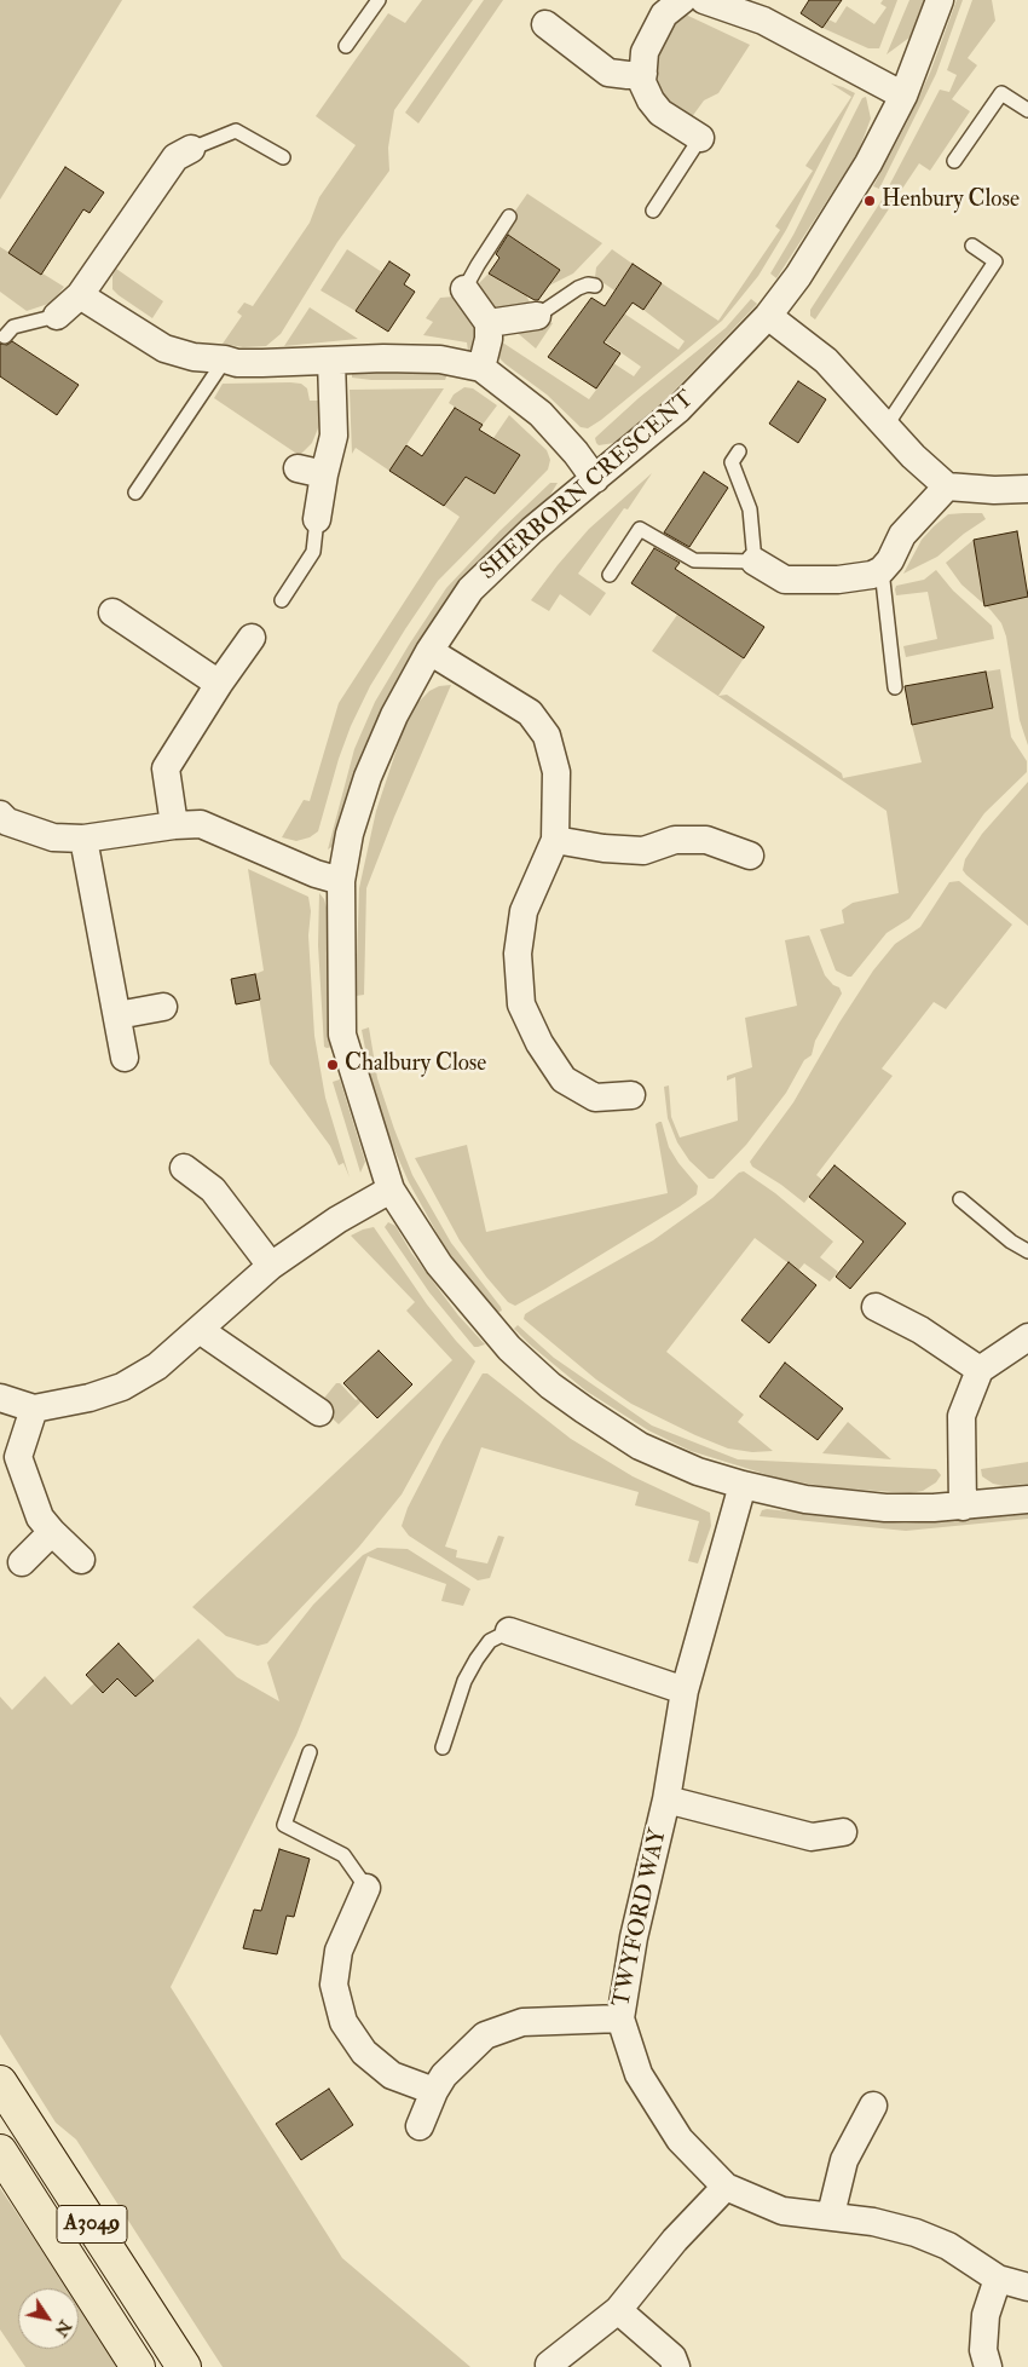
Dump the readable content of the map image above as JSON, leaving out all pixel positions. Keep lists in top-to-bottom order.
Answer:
{
  "streets": {
    "highway": ["A3049"],
    "street": ["SHERBORN CRESCENT", "TWYFORD WAY"]
  },
  "crossings": [
    ["SHERBORN CRESCENT", "TWYFORD WAY"]
  ],
  "places": ["Henbury Close", "Chalbury Close"],
  "north": "bottom right"
}
